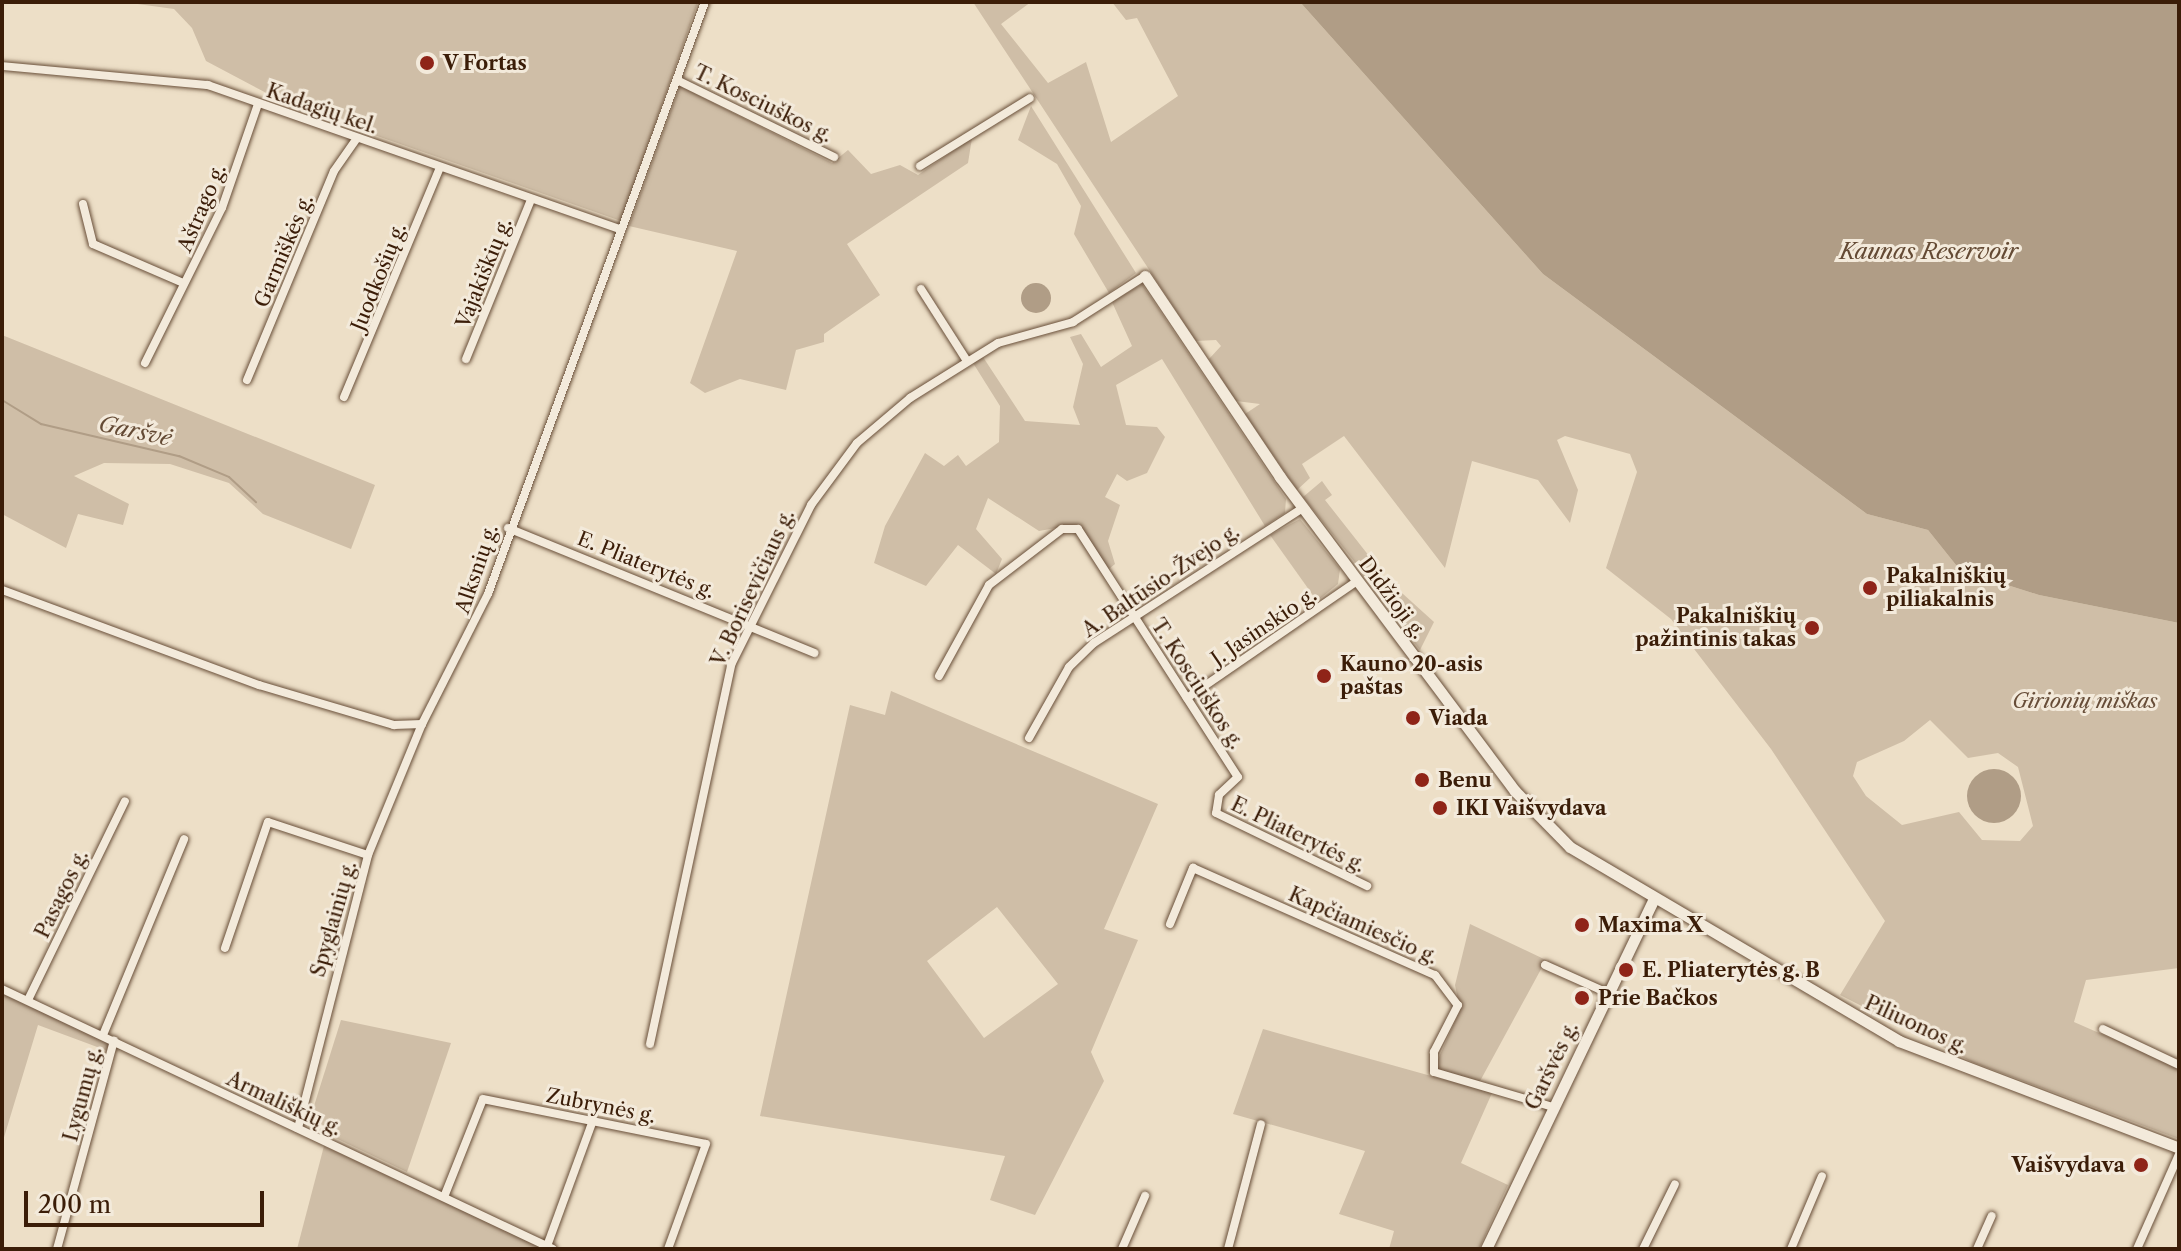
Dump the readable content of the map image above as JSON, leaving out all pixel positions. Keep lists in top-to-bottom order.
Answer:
{
  "streets": {
    "main road": ["Didžioji g.", "Piliuonos g.", "Garšvės g."],
    "street": [
      "T. Kosciuškos g.",
      "Kadagių kel.",
      "Aštrago g.",
      "Garmiškės g.",
      "Vajakiškių g.",
      "Juodkošių g.",
      "E. Pliaterytės g.",
      "Alksnių g.",
      "A. Baltūsio-Žvejo g.",
      "V. Borisevičiaus g.",
      "J. Jasinskio g.",
      "Pasagos g.",
      "Spyglainių g.",
      "Kapčiamiesčio g.",
      "Lygumų g.",
      "Armališkių g.",
      "Zubrynės g."
    ]
  },
  "crossings": [
    ["T. Kosciuškos g.", "E. Pliaterytės g."],
    ["T. Kosciuškos g.", "Alksnių g."],
    ["T. Kosciuškos g.", "A. Baltūsio-Žvejo g."],
    ["T. Kosciuškos g.", "J. Jasinskio g."],
    ["Kadagių kel.", "Aštrago g."],
    ["Kadagių kel.", "Garmiškės g."],
    ["Kadagių kel.", "Vajakiškių g."],
    ["Kadagių kel.", "Juodkošių g."],
    ["Kadagių kel.", "Alksnių g."],
    ["E. Pliaterytės g.", "Alksnių g."],
    ["E. Pliaterytės g.", "V. Borisevičiaus g."],
    ["Alksnių g.", "Spyglainių g."],
    ["A. Baltūsio-Žvejo g.", "Didžioji g."],
    ["V. Borisevičiaus g.", "Didžioji g."],
    ["Didžioji g.", "J. Jasinskio g."],
    ["Didžioji g.", "Piliuonos g."],
    ["Didžioji g.", "Garšvės g."],
    ["Pasagos g.", "Armališkių g."],
    ["Spyglainių g.", "Armališkių g."],
    ["Kapčiamiesčio g.", "Garšvės g."],
    ["Piliuonos g.", "Garšvės g."],
    ["Lygumų g.", "Armališkių g."],
    ["Armališkių g.", "Zubrynės g."]
  ],
  "water": ["Kaunas Reservoir", "Garšvė"],
  "parks": ["Girionių miškas"],
  "places": [
    "V Fortas",
    "Pakalniškių piliakalnis",
    "Pakalniškių pažintinis takas",
    "Kauno 20-asis paštas",
    "Viada",
    "Benu",
    "IKI Vaišvydava",
    "Maxima X",
    "E. Pliaterytės g. B",
    "Prie Bačkos",
    "Vaišvydava"
  ],
  "scale_bar": "200 m"
}
